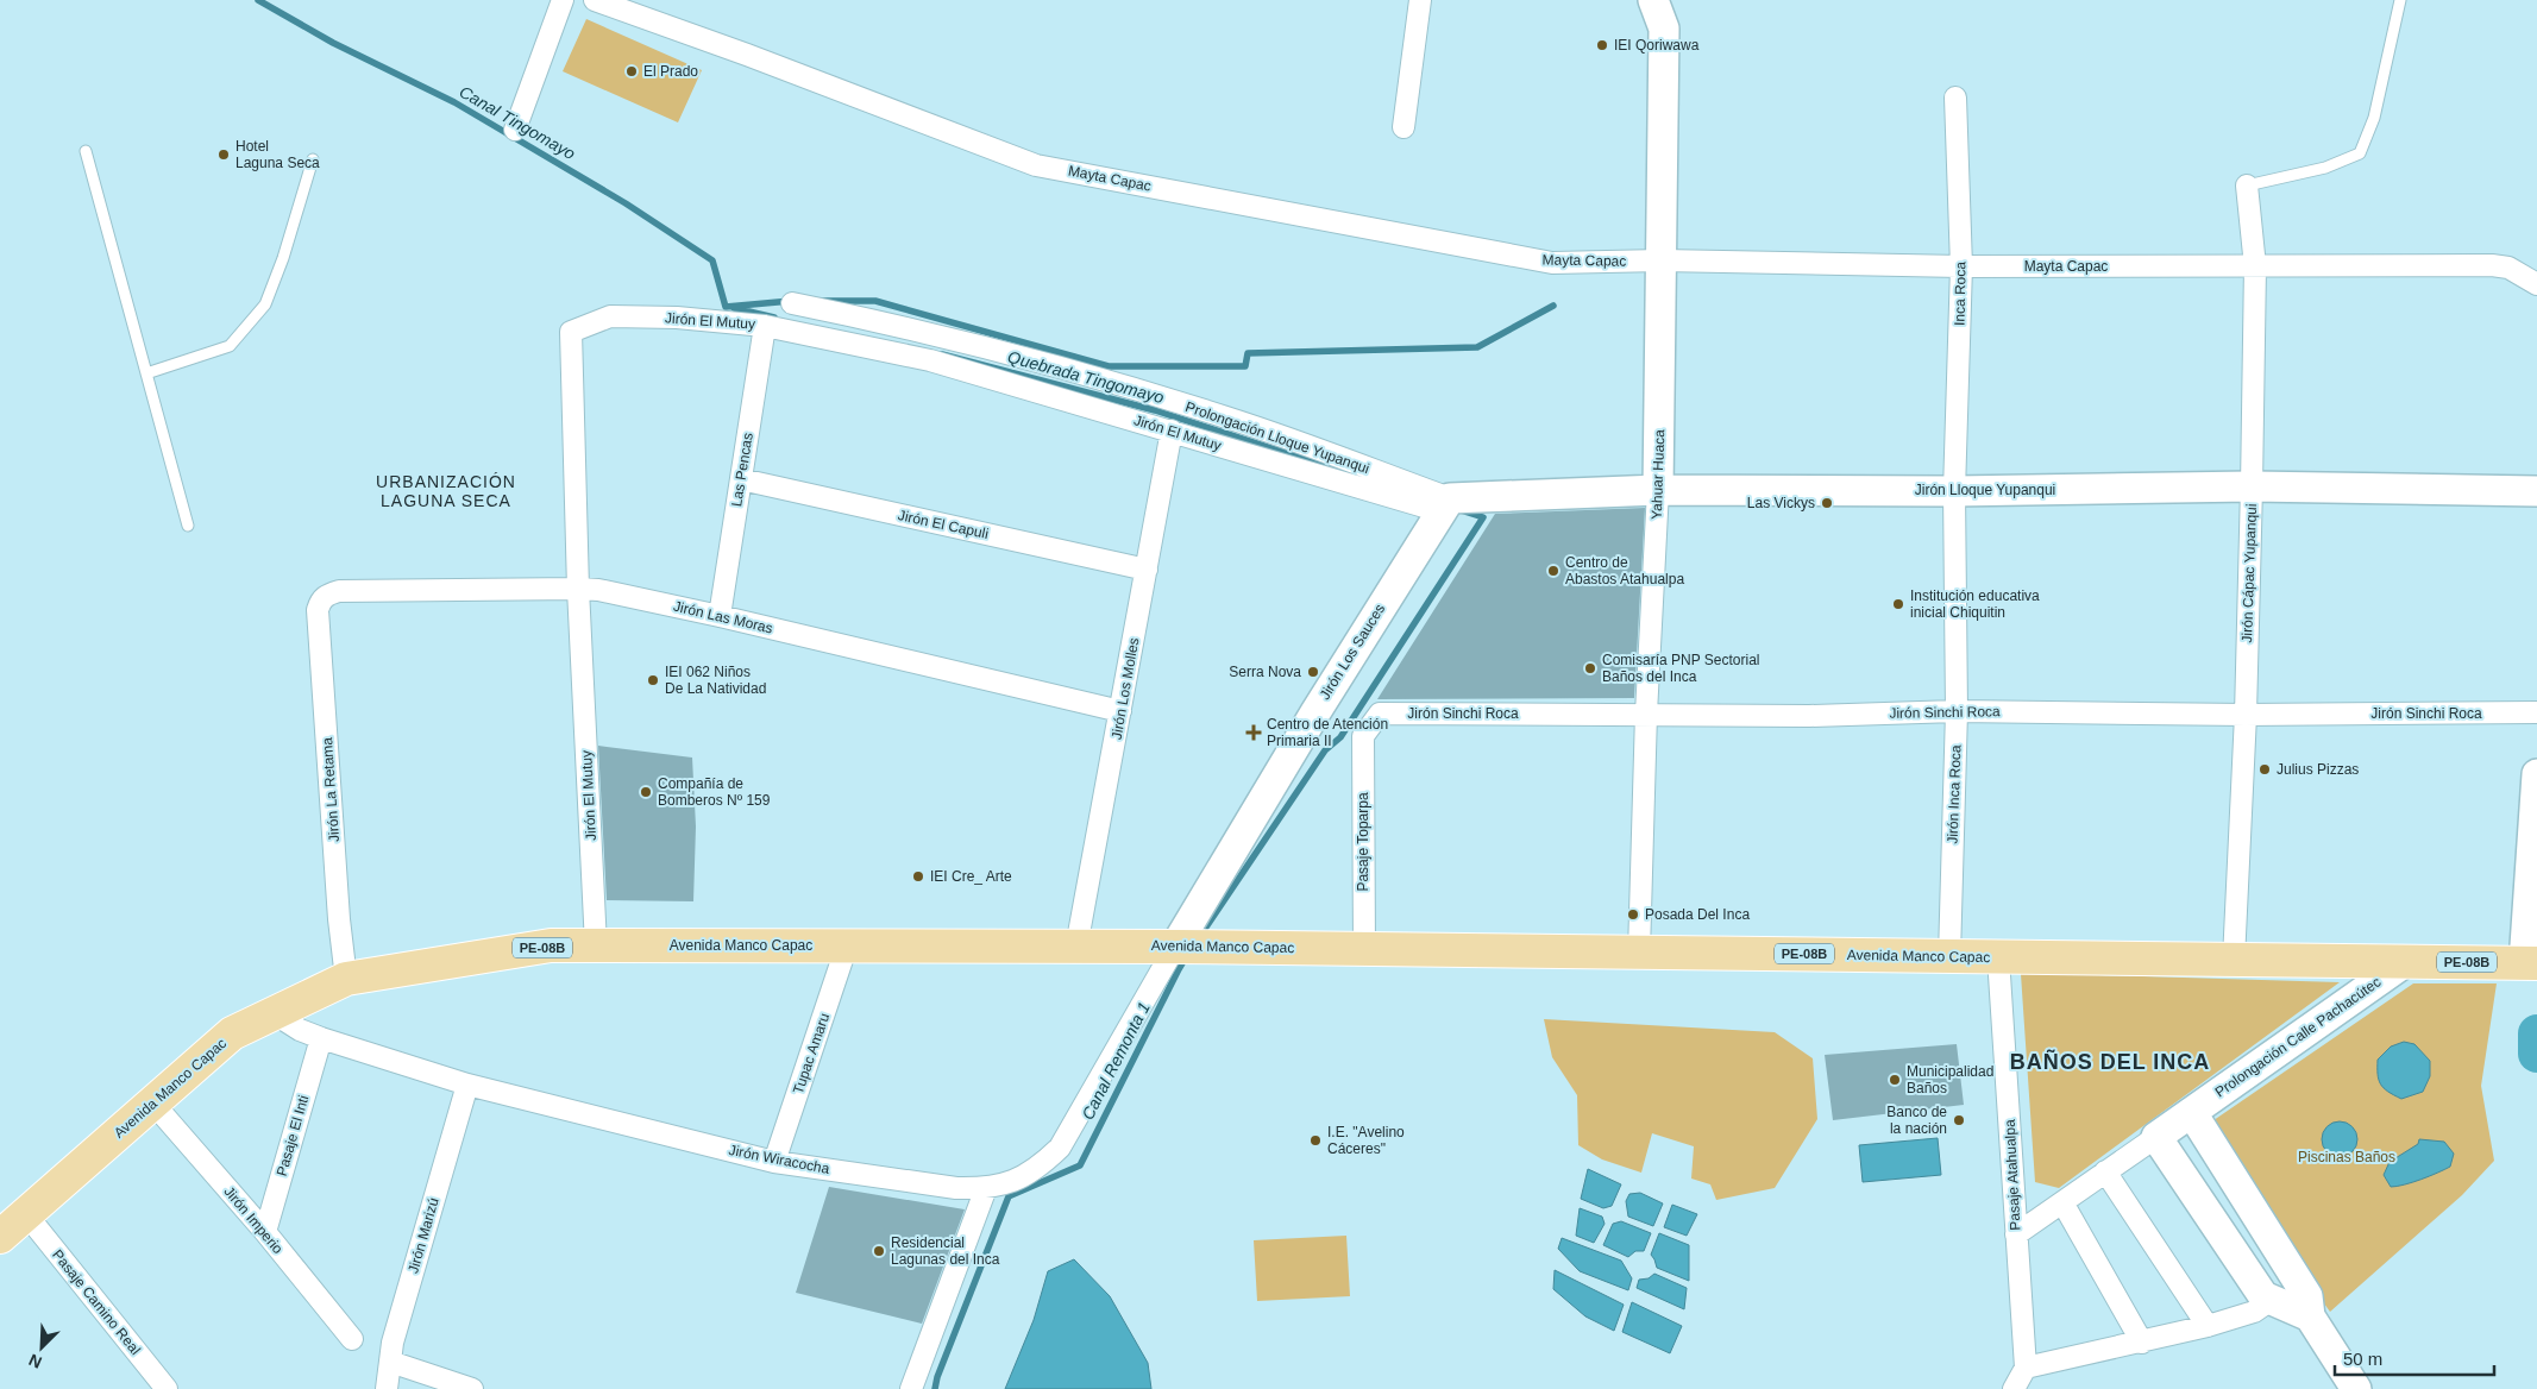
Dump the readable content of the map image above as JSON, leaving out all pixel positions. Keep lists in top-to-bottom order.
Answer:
{
  "streets": {
    "main road": ["Avenida Manco Capac", "PE-08B"],
    "street": [
      "Mayta Capac",
      "Inca Roca",
      "Jirón El Mutuy",
      "Prolongación Lloque Yupanqui",
      "Las Pencas",
      "Yahuar Huaca",
      "Jirón Lloque Yupanqui",
      "Jirón El Capuli",
      "Jirón Cápac Yupanqui",
      "Jirón Las Moras",
      "Jirón Los Sauces",
      "Jirón Los Molles",
      "Jirón Sinchi Roca",
      "Jirón La Retama",
      "Jirón Inca Roca",
      "Pasaje Toparpa",
      "Prolongación Calle Pachacútec",
      "Tupac Amaru",
      "Pasaje El Inti",
      "Jirón Wiracocha",
      "Pasaje Atahualpa",
      "Jirón Imperio",
      "Jirón Marizú",
      "Pasaje Camino Real"
    ]
  },
  "crossings": [
    ["Mayta Capac", "Inca Roca"],
    ["Mayta Capac", "Yahuar Huaca"],
    ["Mayta Capac", "Jirón Cápac Yupanqui"],
    ["Inca Roca", "Jirón Lloque Yupanqui"],
    ["Inca Roca", "Jirón Inca Roca"],
    ["Jirón El Mutuy", "Prolongación Lloque Yupanqui"],
    ["Jirón El Mutuy", "Las Pencas"],
    ["Jirón El Mutuy", "Jirón Lloque Yupanqui"],
    ["Jirón El Mutuy", "Jirón Las Moras"],
    ["Jirón El Mutuy", "Jirón Los Sauces"],
    ["Jirón El Mutuy", "Jirón Los Molles"],
    ["Jirón El Mutuy", "Avenida Manco Capac"],
    ["Prolongación Lloque Yupanqui", "Jirón Lloque Yupanqui"],
    ["Prolongación Lloque Yupanqui", "Jirón Los Sauces"],
    ["Las Pencas", "Jirón El Capuli"],
    ["Las Pencas", "Jirón Las Moras"],
    ["Yahuar Huaca", "Jirón Lloque Yupanqui"],
    ["Yahuar Huaca", "Jirón Sinchi Roca"],
    ["Yahuar Huaca", "Avenida Manco Capac"],
    ["Jirón Lloque Yupanqui", "Jirón Cápac Yupanqui"],
    ["Jirón Lloque Yupanqui", "Jirón Los Sauces"],
    ["Jirón Lloque Yupanqui", "Jirón Inca Roca"],
    ["Jirón El Capuli", "Jirón Los Molles"],
    ["Jirón Cápac Yupanqui", "Jirón Sinchi Roca"],
    ["Jirón Cápac Yupanqui", "Avenida Manco Capac"],
    ["Jirón Las Moras", "Jirón Los Molles"],
    ["Jirón Las Moras", "Jirón La Retama"],
    ["Jirón Los Sauces", "Avenida Manco Capac"],
    ["Jirón Los Sauces", "Jirón Wiracocha"],
    ["Jirón Los Molles", "Avenida Manco Capac"],
    ["Jirón Sinchi Roca", "Jirón Inca Roca"],
    ["Jirón Sinchi Roca", "Pasaje Toparpa"],
    ["Jirón La Retama", "Avenida Manco Capac"],
    ["Jirón Inca Roca", "Avenida Manco Capac"],
    ["Pasaje Toparpa", "Avenida Manco Capac"],
    ["Avenida Manco Capac", "Prolongación Calle Pachacútec"],
    ["Avenida Manco Capac", "Tupac Amaru"],
    ["Avenida Manco Capac", "Jirón Wiracocha"],
    ["Avenida Manco Capac", "Pasaje Atahualpa"],
    ["Avenida Manco Capac", "Jirón Imperio"],
    ["Avenida Manco Capac", "Pasaje Camino Real"],
    ["Tupac Amaru", "Jirón Wiracocha"],
    ["Pasaje El Inti", "Jirón Wiracocha"],
    ["Pasaje El Inti", "Jirón Imperio"],
    ["Jirón Wiracocha", "Jirón Marizú"]
  ],
  "districts": ["URBANIZACIÓN LAGUNA SECA", "BAÑOS DEL INCA"],
  "water": ["Canal Tingomayo", "Quebrada Tingomayo", "Canal Remonta 1"],
  "parks": ["Piscinas Baños"],
  "places": {
    "other": [
      "IEI Qoriwawa",
      "El Prado",
      "Hotel Laguna Seca",
      "Las Vickys",
      "Centro de Abastos Atahualpa",
      "Institución educativa inicial Chiquitin",
      "Comisaría PNP Sectorial Baños del Inca",
      "Serra Nova",
      "IEI 062 Niños De La Natividad",
      "Julius Pizzas",
      "Compañía de Bomberos Nº 159",
      "IEI Cre_ Arte",
      "Posada Del Inca",
      "Municipalidad Baños",
      "Banco de la nación",
      "I.E. \"Avelino Cáceres\"",
      "Residencial Lagunas del Inca"
    ],
    "health": ["Centro de Atención Primaria II"]
  },
  "scale_bar": "50 m",
  "north": "bottom left"
}
